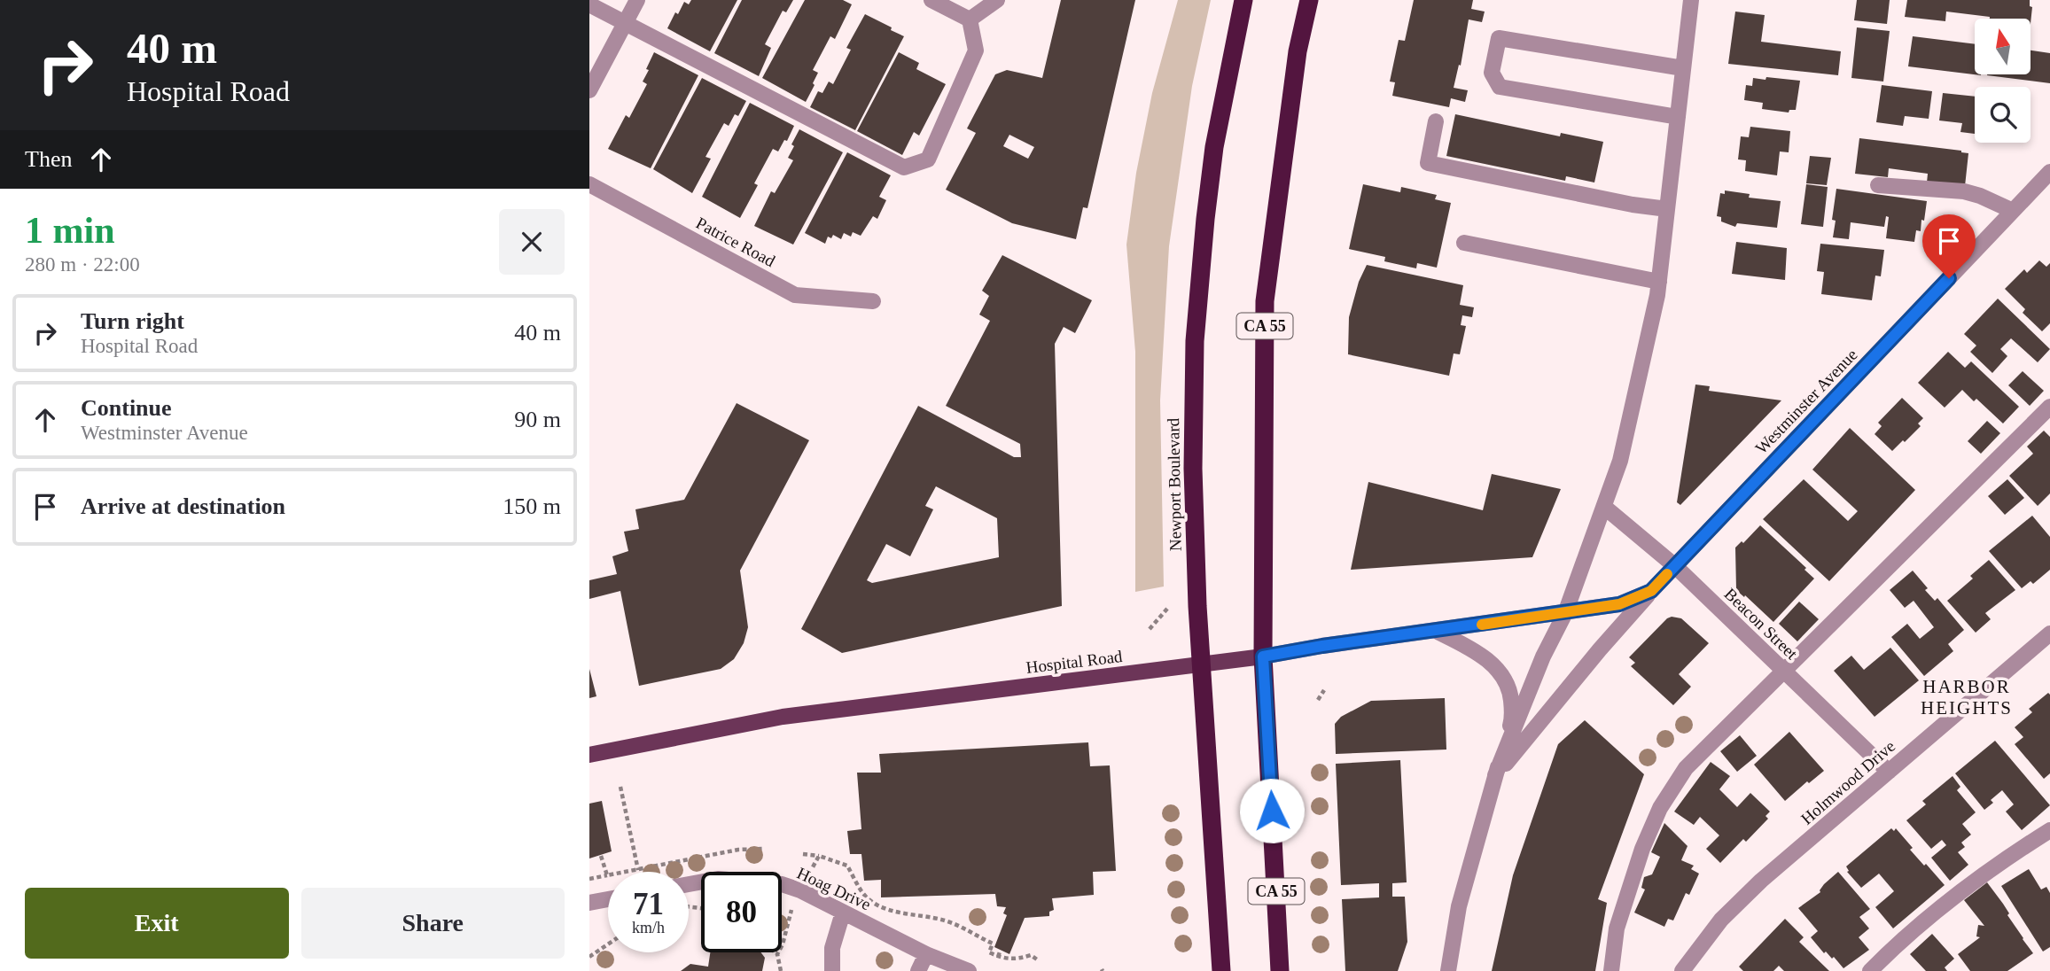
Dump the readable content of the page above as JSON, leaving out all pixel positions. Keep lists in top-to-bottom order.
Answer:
{
  "streets": {
    "highway": ["CA 55", "Newport Boulevard"],
    "main road": ["Hospital Road"],
    "street": [
      "Patrice Road",
      "Westminster Avenue",
      "Beacon Street",
      "Holmwood Drive",
      "Hoag Drive"
    ]
  },
  "crossings": [
    ["CA 55", "Hospital Road"],
    ["Westminster Avenue", "Beacon Street"],
    ["Westminster Avenue", "Hospital Road"],
    ["Newport Boulevard", "Hospital Road"],
    ["Beacon Street", "Holmwood Drive"]
  ],
  "districts": ["HARBOR HEIGHTS"],
  "north": "top",
  "page": {
    "turn": ["40 m", "Hospital Road"],
    "then": "Then",
    "heading": ["1 min", "280 m · 22:00"],
    "list": [
      {
        "name": "Turn right",
        "note": "Hospital Road",
        "value": "40 m"
      },
      {
        "name": "Continue",
        "note": "Westminster Avenue",
        "value": "90 m"
      },
      {
        "name": "Arrive at destination",
        "value": "150 m"
      }
    ],
    "speed": "71 km/h",
    "limit": "80",
    "buttons": ["Exit", "Share"]
  }
}
